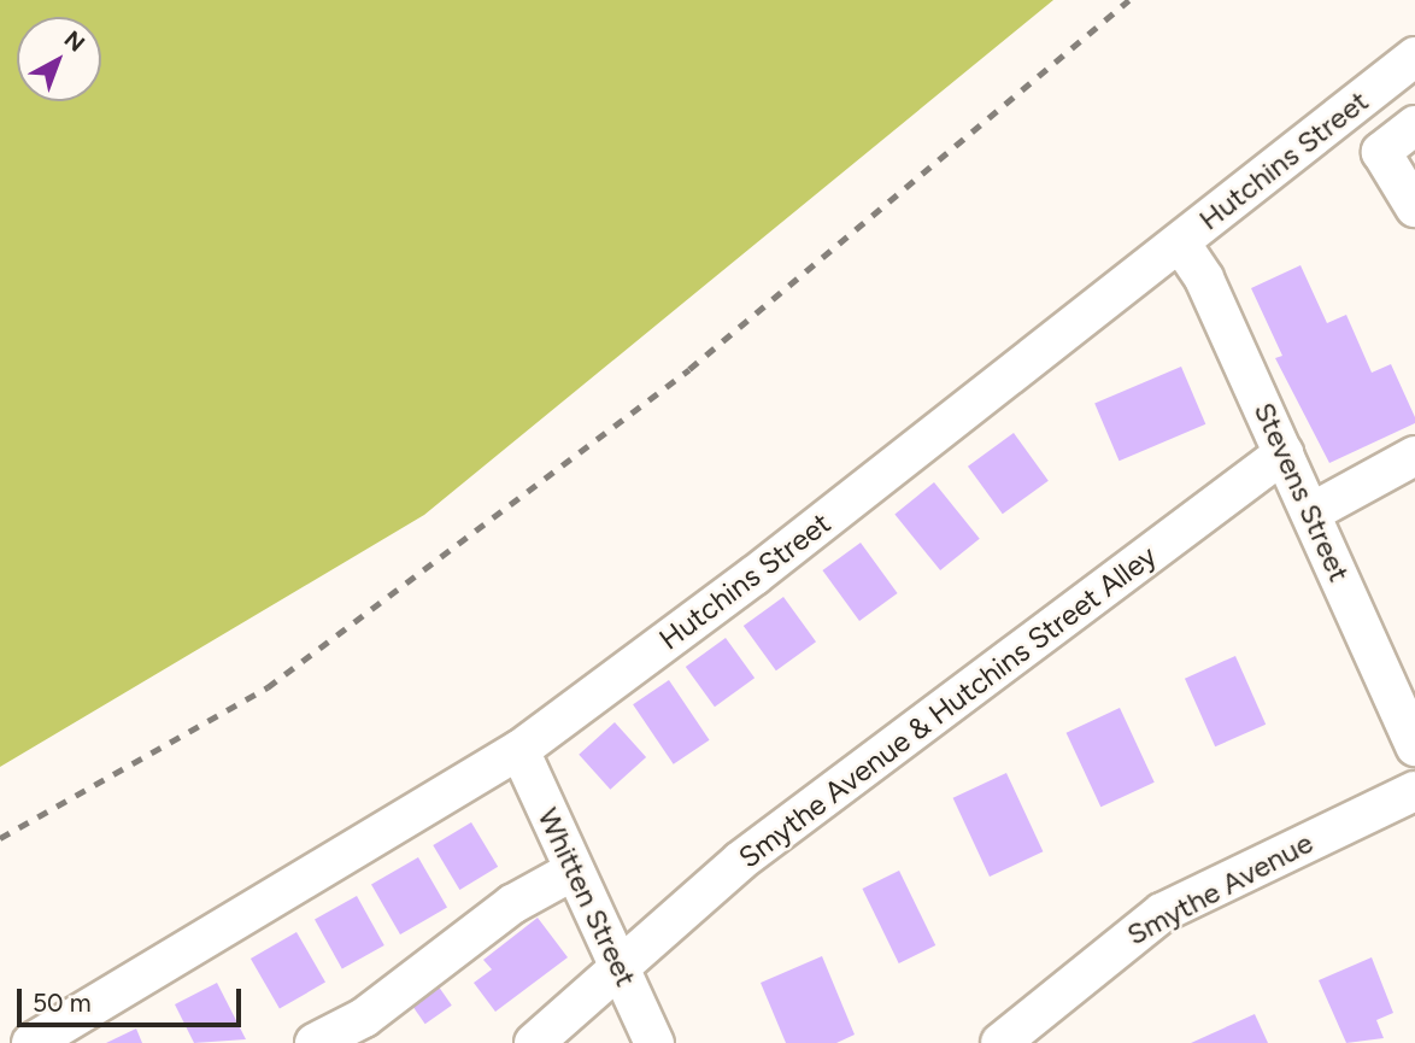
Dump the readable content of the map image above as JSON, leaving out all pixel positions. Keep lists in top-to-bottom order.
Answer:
{
  "streets": {
    "street": [
      "Hutchins Street",
      "Stevens Street",
      "Smythe Avenue & Hutchins Street Alley",
      "Smythe Avenue",
      "Whitten Street"
    ]
  },
  "crossings": [
    ["Hutchins Street", "Stevens Street"],
    ["Hutchins Street", "Whitten Street"],
    ["Stevens Street", "Smythe Avenue & Hutchins Street Alley"],
    ["Smythe Avenue & Hutchins Street Alley", "Whitten Street"]
  ],
  "scale_bar": "50 m",
  "north": "top right"
}
